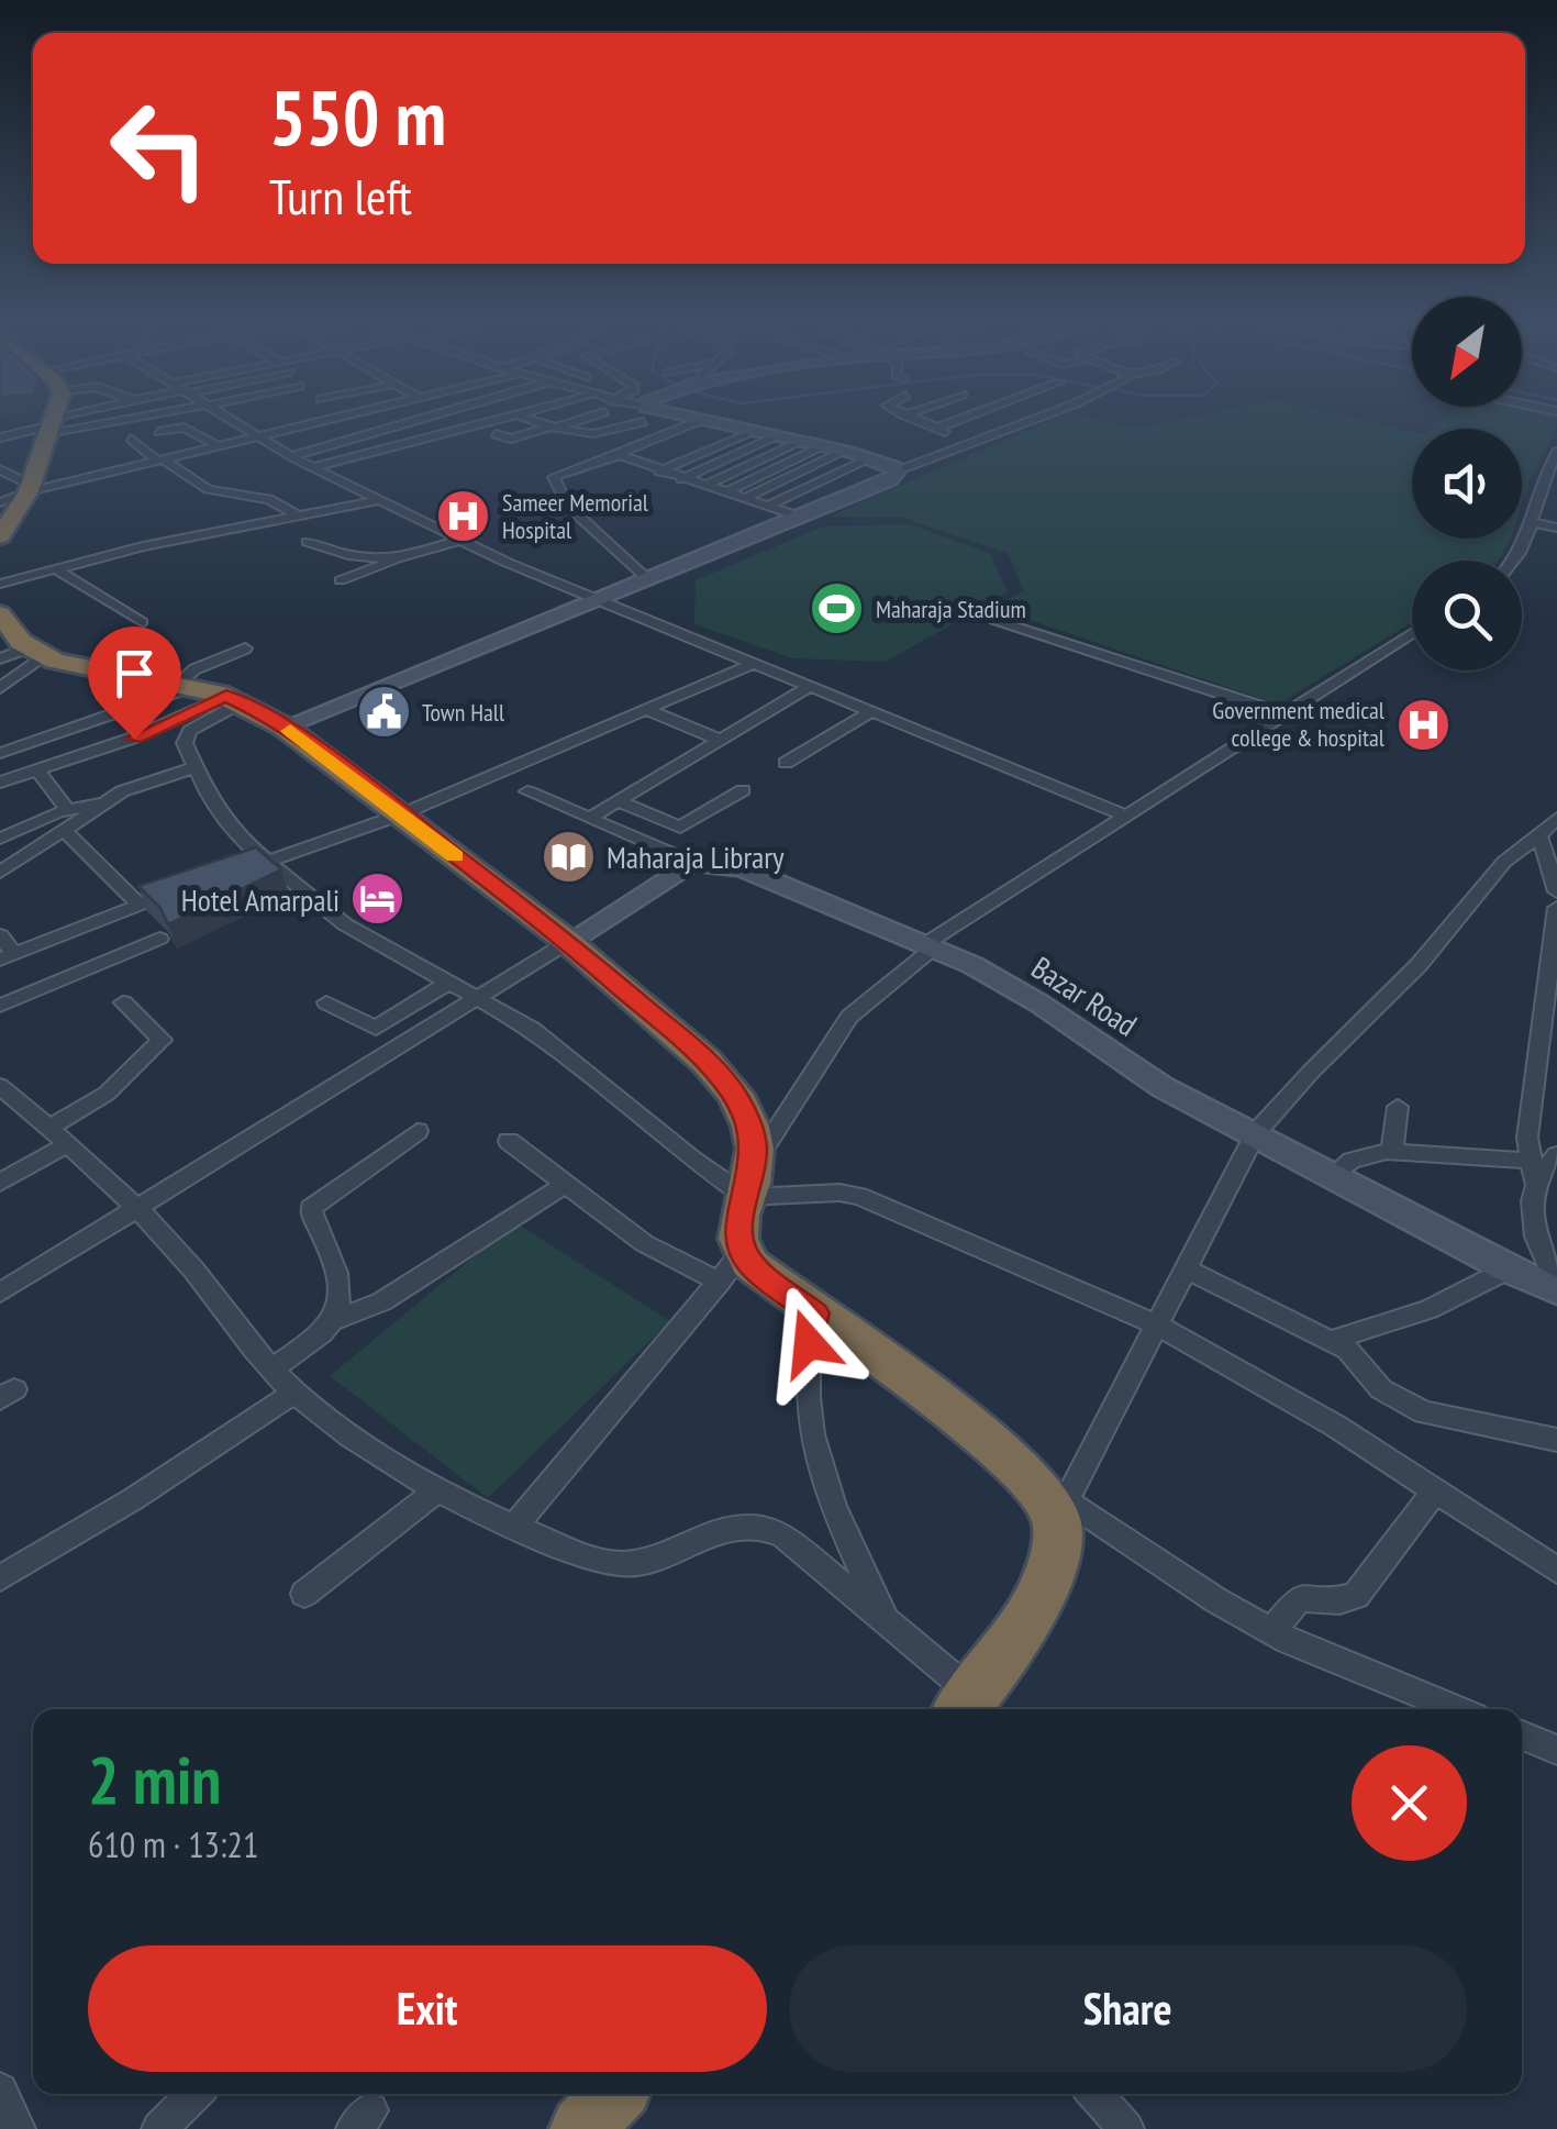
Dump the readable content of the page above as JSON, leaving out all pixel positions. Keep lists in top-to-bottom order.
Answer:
{
  "streets": {
    "street": ["Bazar Road"]
  },
  "places": {
    "hospital": ["Sameer Memorial Hospital", "Government medical college & hospital"],
    "sports": ["Maharaja Stadium"],
    "public building": ["Town Hall"],
    "library": ["Maharaja Library"],
    "hotel": ["Hotel Amarpali"]
  },
  "north": "bottom left",
  "page": {
    "turn": ["550 m", "Turn left"],
    "heading": ["2 min", "610 m · 13:21"],
    "buttons": ["Exit", "Share"]
  }
}
